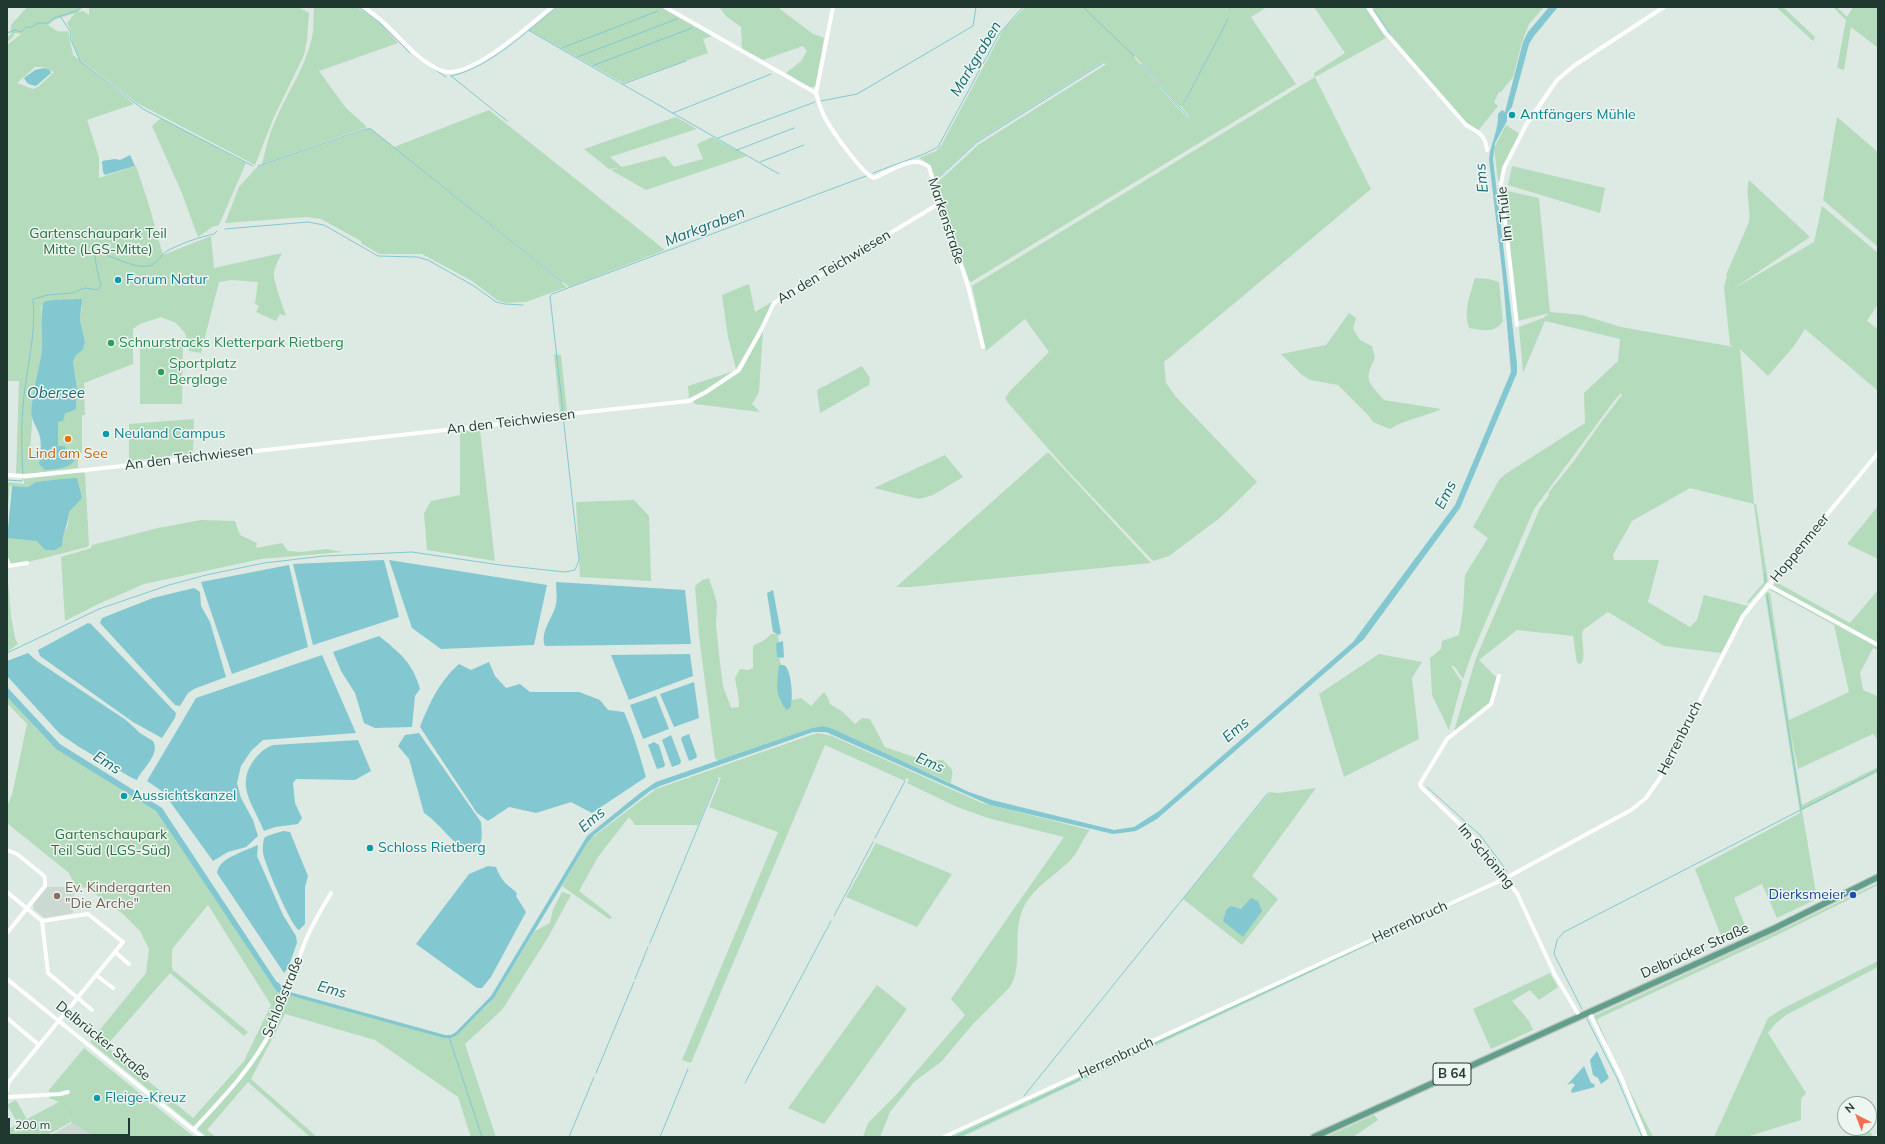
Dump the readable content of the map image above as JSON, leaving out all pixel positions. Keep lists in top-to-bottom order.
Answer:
{
  "streets": {
    "main road": ["Delbrücker Straße", "B 64"],
    "street": [
      "Im Thüle",
      "Markenstraße",
      "An den Teichwiesen",
      "Hoppenmeer",
      "Herrenbruch",
      "Im Schöning",
      "Schloßstraße"
    ]
  },
  "crossings": [
    ["Markenstraße", "An den Teichwiesen"],
    ["Hoppenmeer", "Herrenbruch"],
    ["Herrenbruch", "Im Schöning"],
    ["Im Schöning", "Delbrücker Straße"],
    ["Delbrücker Straße", "Schloßstraße"]
  ],
  "water": ["Markgraben", "Ems", "Obersee"],
  "parks": ["Gartenschaupark Teil Mitte (LGS-Mitte)", "Gartenschaupark Teil Süd (LGS-Süd)"],
  "places": [
    "Antfängers Mühle",
    "Forum Natur",
    "Schnurstracks Kletterpark Rietberg",
    "Sportplatz Berglage",
    "Neuland Campus",
    "Lind am See",
    "Aussichtskanzel",
    "Schloss Rietberg",
    "Dierksmeier",
    "Ev. Kindergarten \"Die Arche\"",
    "Fleige-Kreuz"
  ],
  "scale_bar": "200 m",
  "north": "top left"
}
